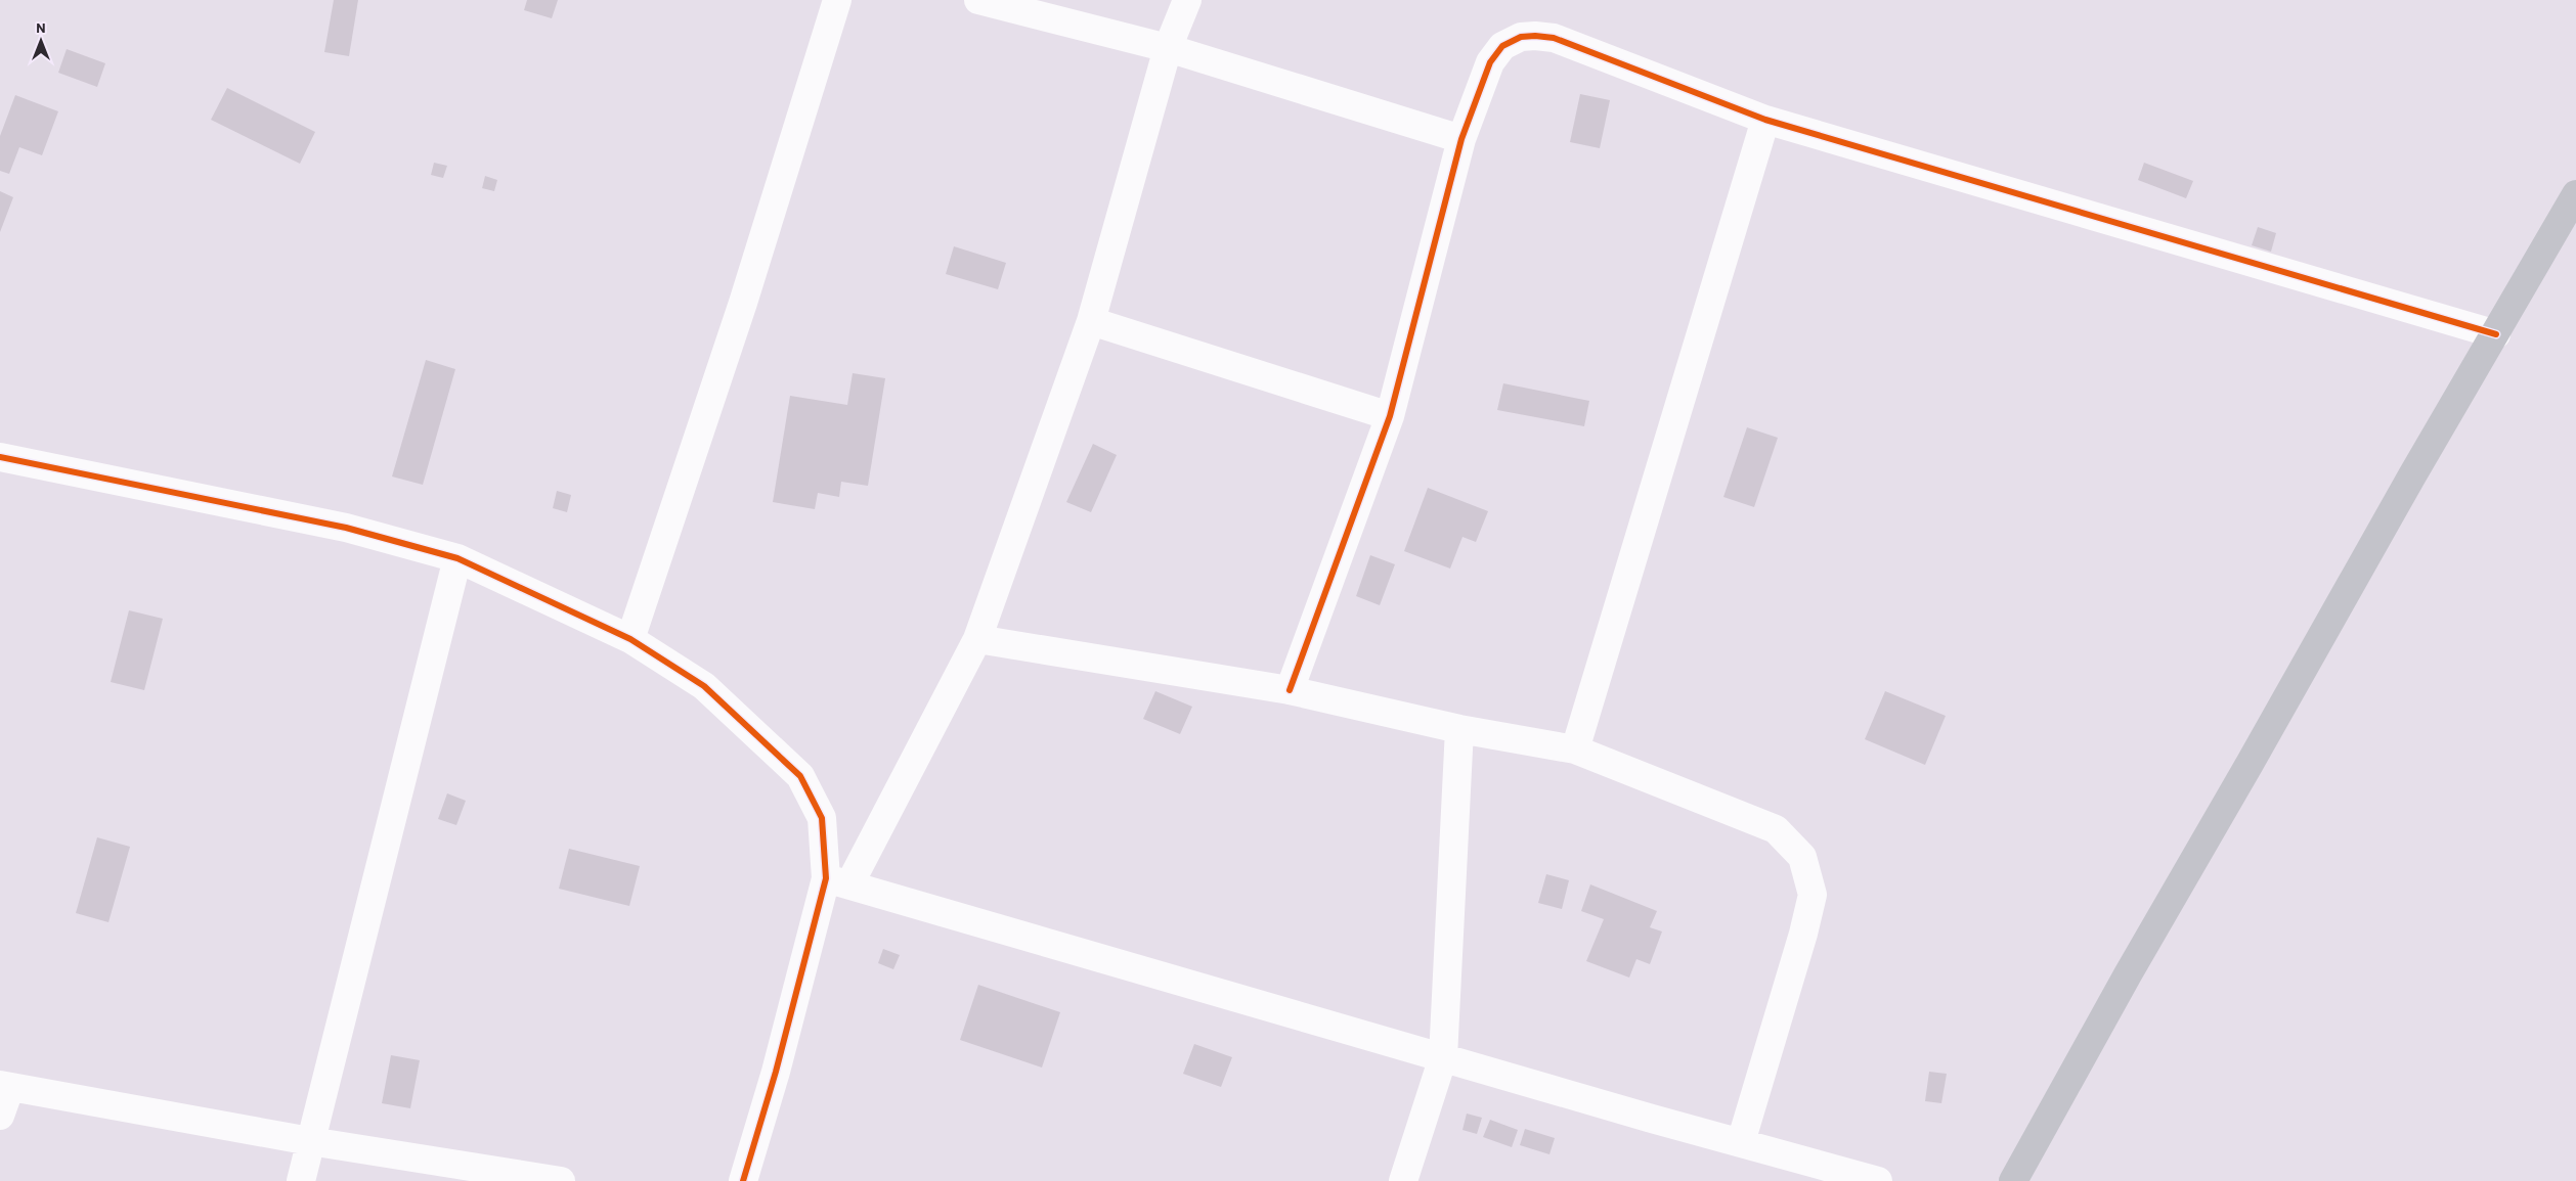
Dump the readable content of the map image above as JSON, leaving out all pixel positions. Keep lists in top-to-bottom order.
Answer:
{
  "north": "top"
}
